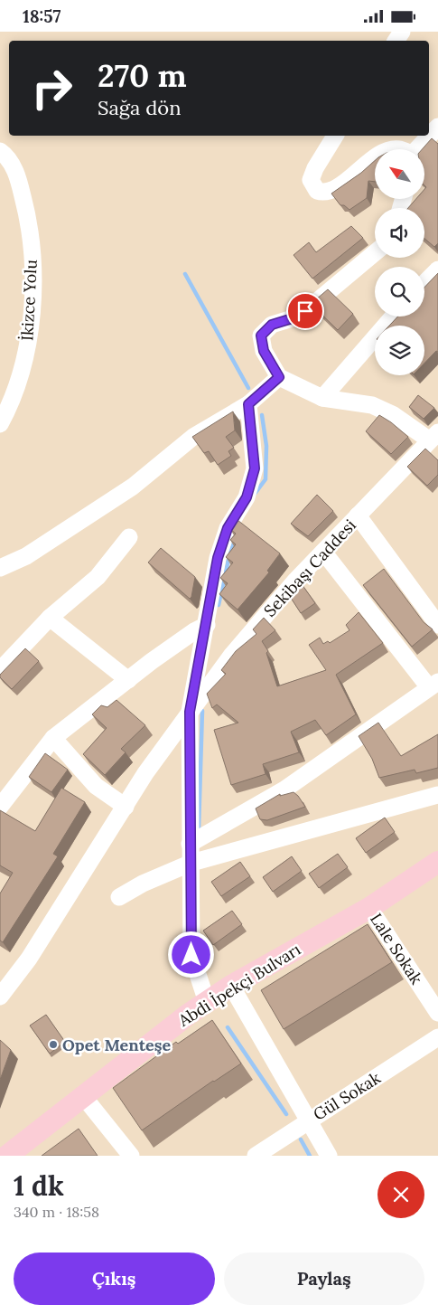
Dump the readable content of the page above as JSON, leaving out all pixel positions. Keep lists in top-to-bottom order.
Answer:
{
  "streets": {
    "main road": ["Abdi İpekçi Bulvarı"],
    "street": [
      "İkizce Yolu",
      "Sekibaşı Caddesi",
      "Lale Sokak",
      "Gül Sokak"
    ]
  },
  "crossings": [
    ["Lale Sokak", "Abdi İpekçi Bulvarı"]
  ],
  "places": ["Opet Menteşe"],
  "north": "top left",
  "page": {
    "status": "18:57",
    "turn": ["270 m", "Sağa dön"],
    "heading": ["1 dk", "340 m · 18:58"],
    "buttons": ["Çıkış", "Paylaş"]
  }
}
